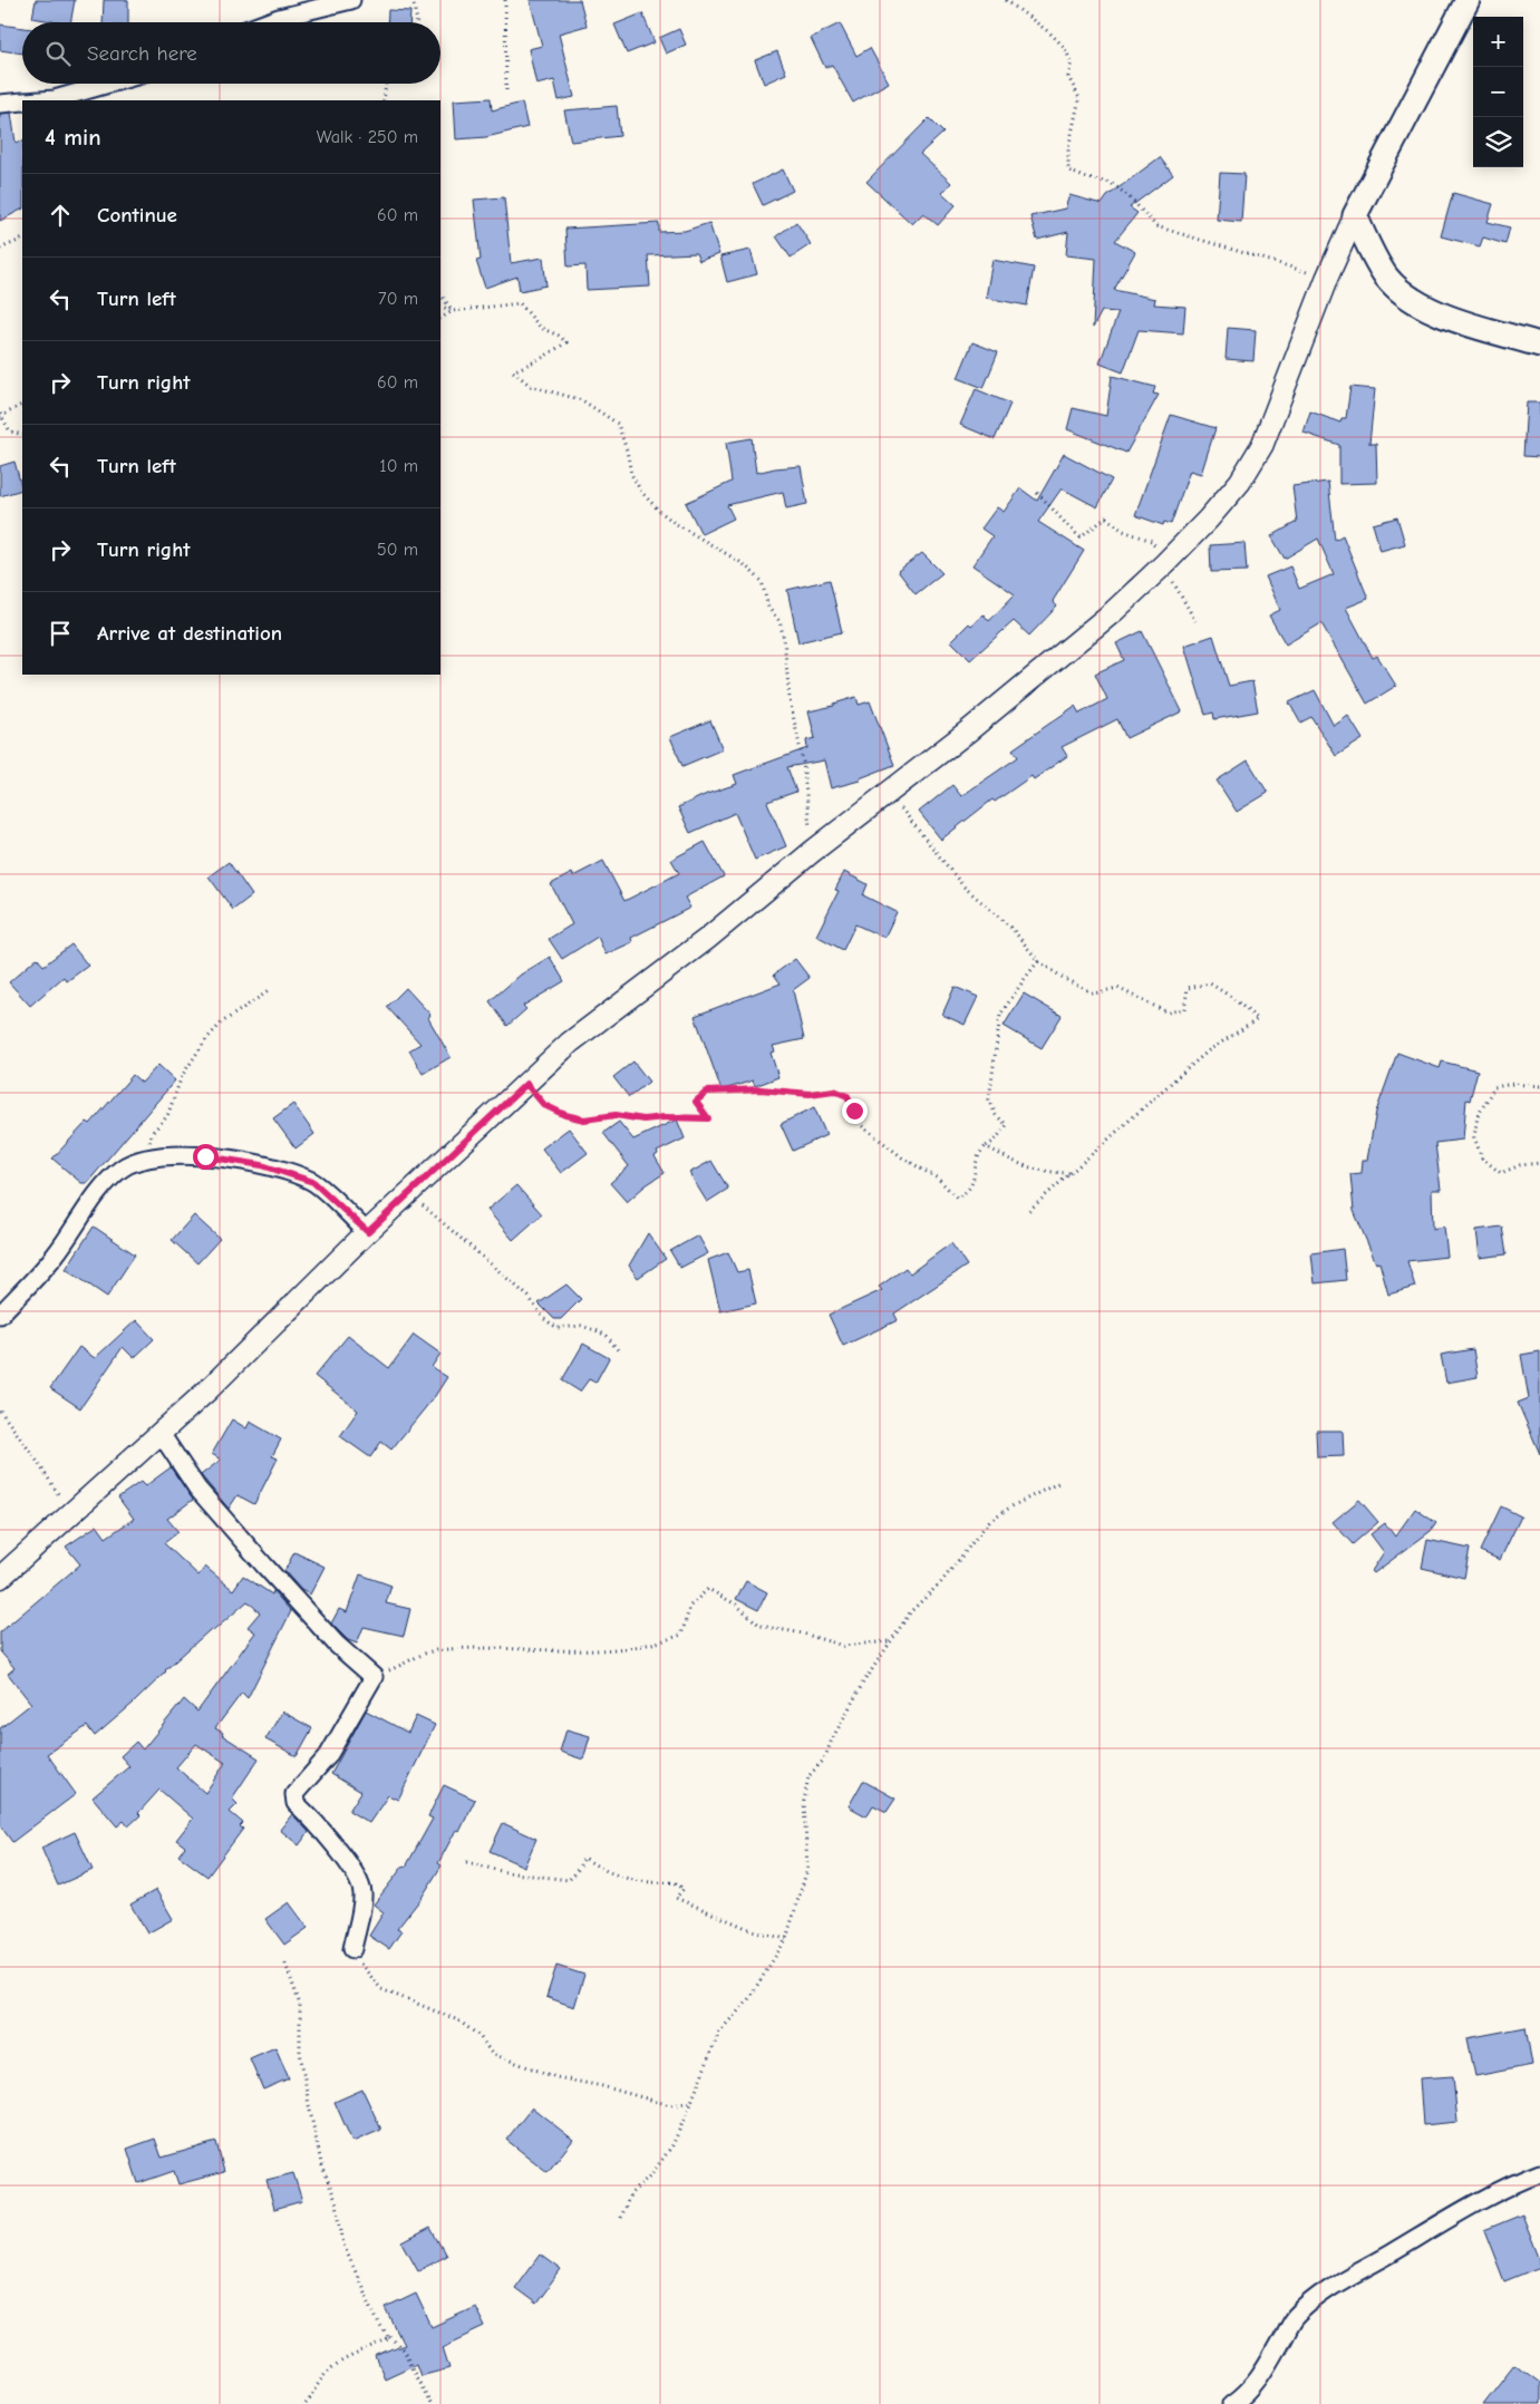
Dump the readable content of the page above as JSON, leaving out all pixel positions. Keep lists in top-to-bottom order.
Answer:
{
  "page": {
    "map_buttons": ["+", "−"],
    "search": "Search here",
    "heading": ["4 min", "Walk · 250 m"],
    "list": [
      ["Continue", "60 m"],
      ["Turn left", "70 m"],
      ["Turn right", "60 m"],
      ["Turn left", "10 m"],
      ["Turn right", "50 m"],
      "Arrive at destination"
    ]
  }
}
